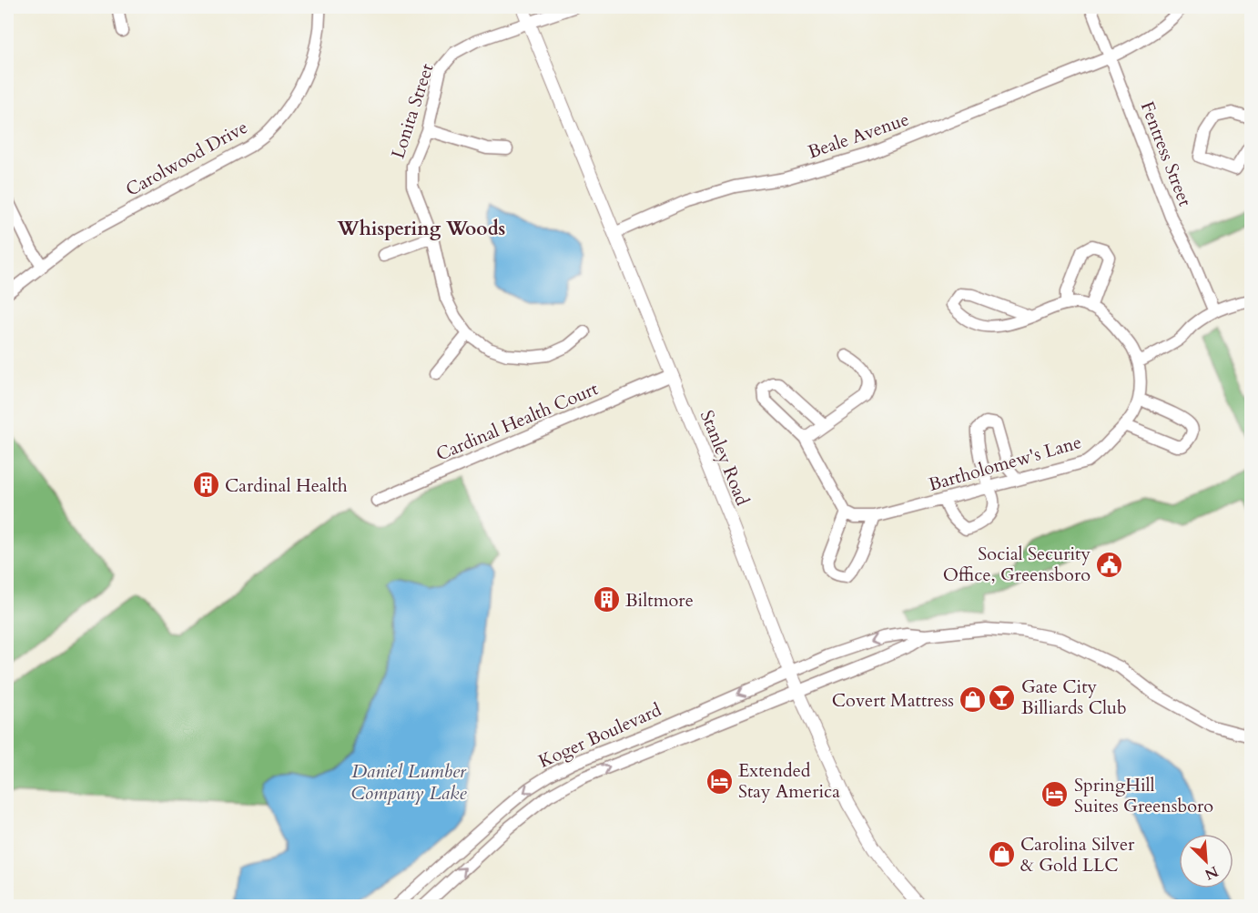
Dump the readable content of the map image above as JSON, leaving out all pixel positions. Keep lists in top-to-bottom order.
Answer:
{
  "streets": {
    "street": [
      "Lonita Street",
      "Beale Avenue",
      "Fentress Street",
      "Carolwood Drive",
      "Cardinal Health Court",
      "Stanley Road",
      "Bartholomew's Lane",
      "Koger Boulevard"
    ]
  },
  "crossings": [
    ["Lonita Street", "Stanley Road"],
    ["Beale Avenue", "Fentress Street"],
    ["Beale Avenue", "Stanley Road"],
    ["Cardinal Health Court", "Stanley Road"],
    ["Stanley Road", "Koger Boulevard"]
  ],
  "districts": ["Whispering Woods"],
  "water": ["Daniel Lumber Company Lake"],
  "places": {
    "building": ["Cardinal Health", "Biltmore"],
    "public building": ["Social Security Office, Greensboro"],
    "bar": ["Gate City Billiards Club"],
    "shop": ["Covert Mattress", "Carolina Silver & Gold LLC"],
    "hotel": ["Extended Stay America", "SpringHill Suites Greensboro"]
  },
  "north": "bottom right"
}
